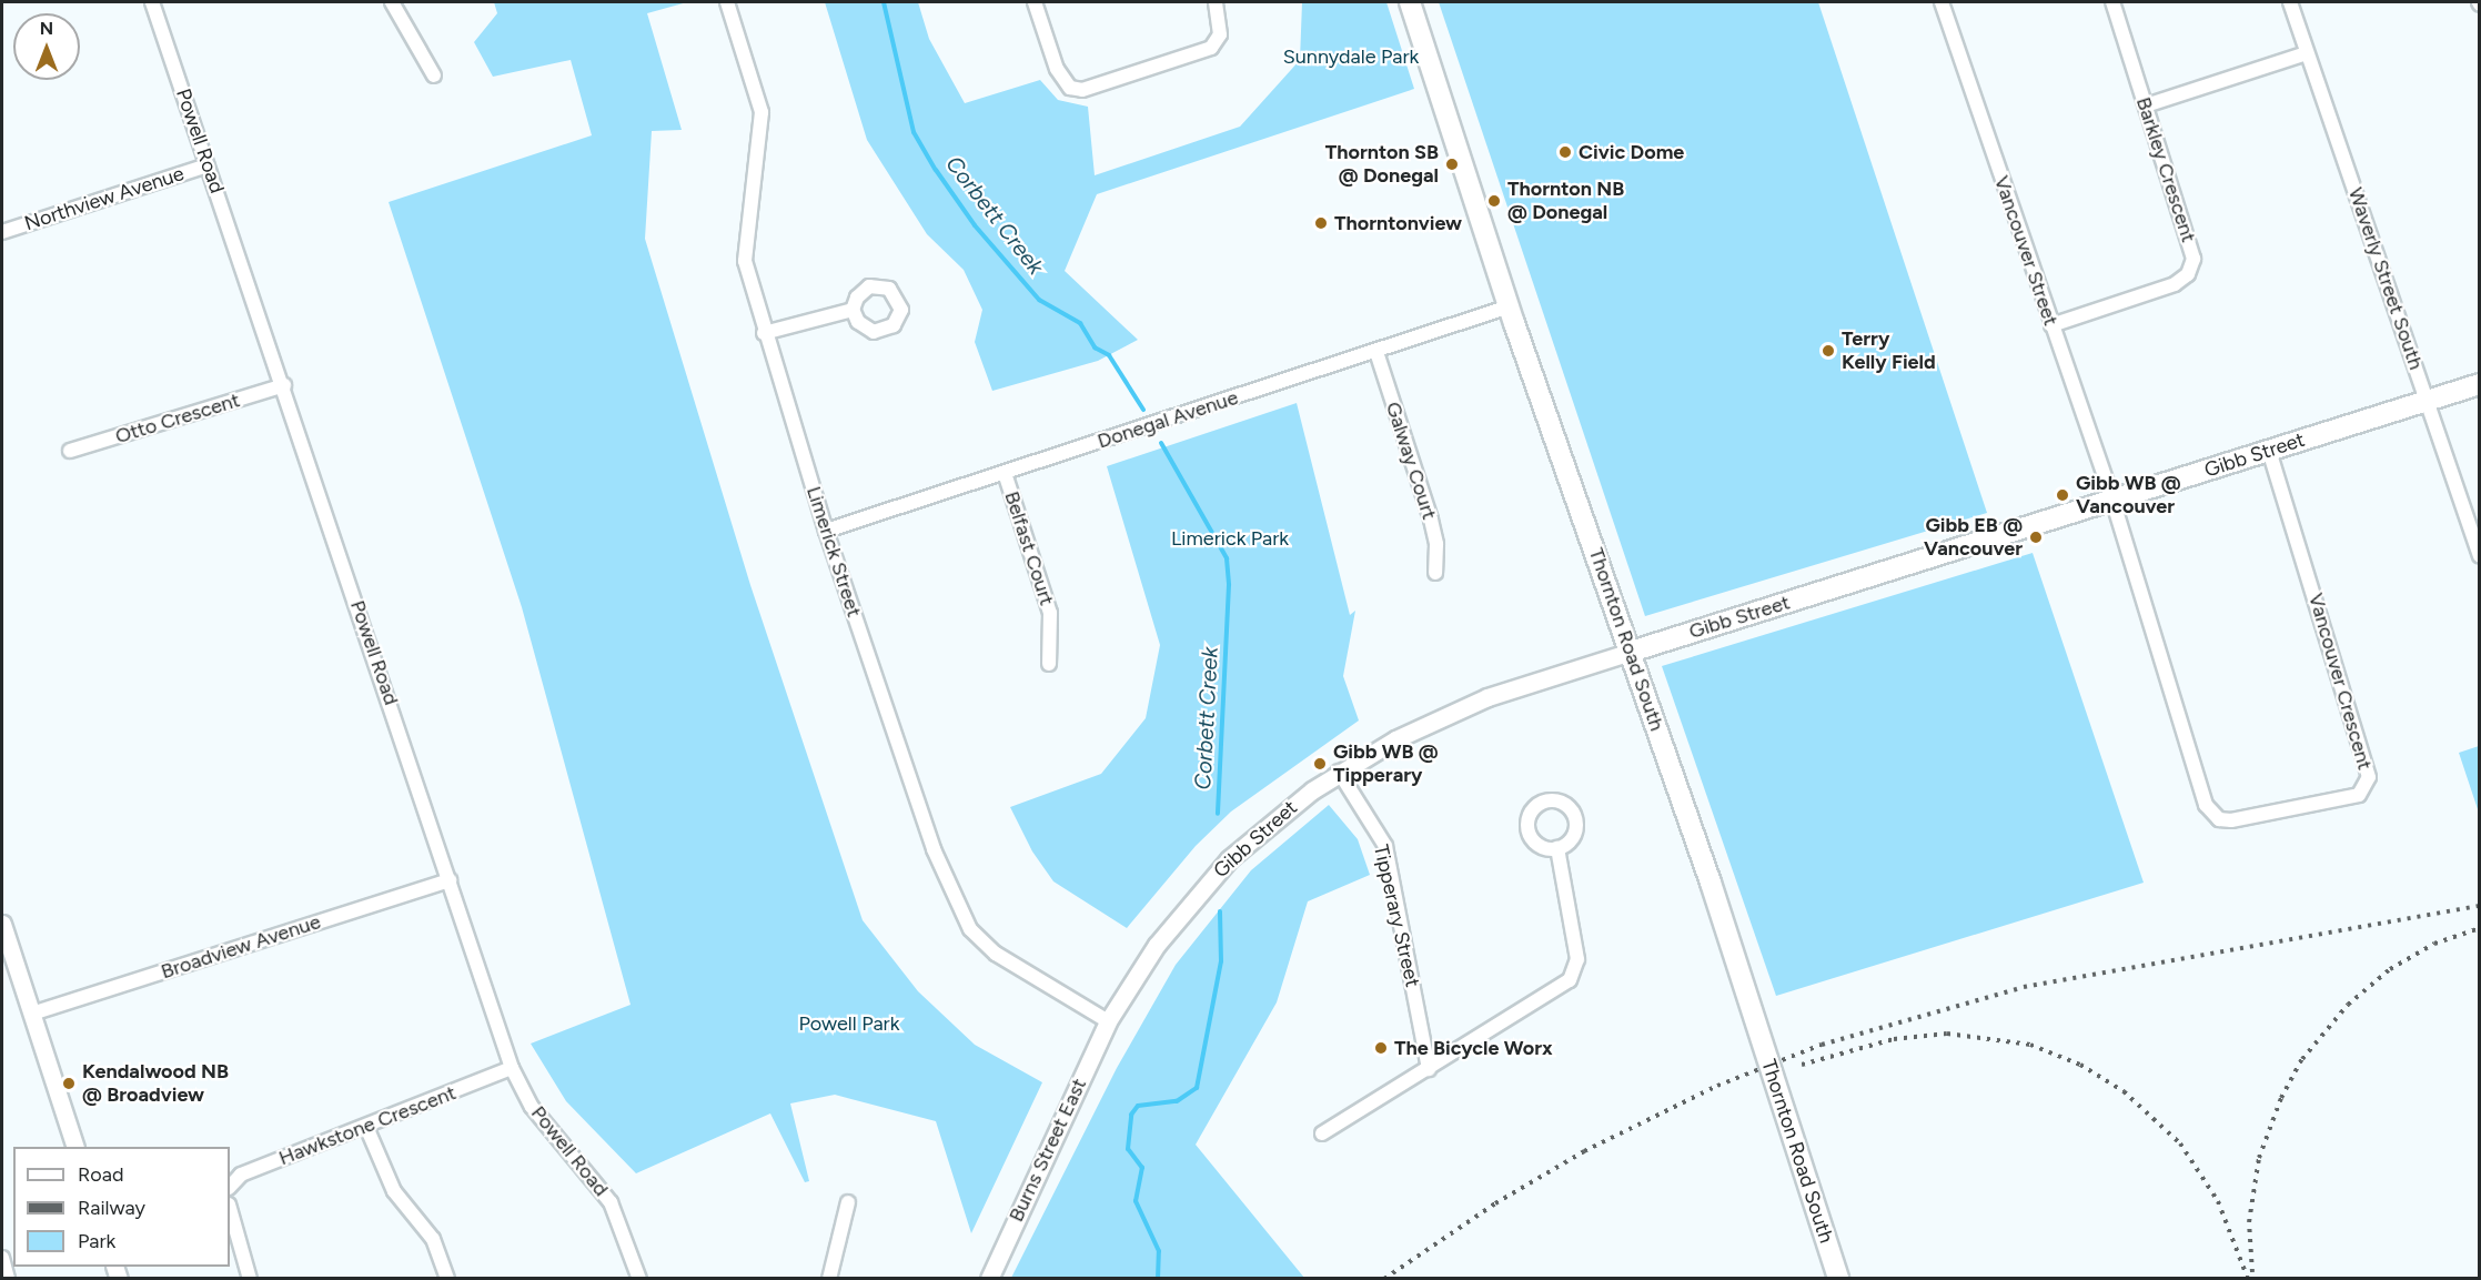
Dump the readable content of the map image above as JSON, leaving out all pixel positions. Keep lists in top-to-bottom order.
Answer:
{
  "streets": {
    "main road": ["Gibb Street", "Thornton Road South"],
    "street": [
      "Powell Road",
      "Barkley Crescent",
      "Northview Avenue",
      "Vancouver Street",
      "Waverly Street South",
      "Otto Crescent",
      "Donegal Avenue",
      "Galway Court",
      "Belfast Court",
      "Limerick Street",
      "Vancouver Crescent",
      "Tipperary Street",
      "Broadview Avenue",
      "Hawkstone Crescent",
      "Burns Street East"
    ]
  },
  "crossings": [
    ["Powell Road", "Northview Avenue"],
    ["Powell Road", "Otto Crescent"],
    ["Powell Road", "Broadview Avenue"],
    ["Powell Road", "Hawkstone Crescent"],
    ["Barkley Crescent", "Vancouver Street"],
    ["Vancouver Street", "Gibb Street"],
    ["Vancouver Street", "Vancouver Crescent"],
    ["Waverly Street South", "Gibb Street"],
    ["Donegal Avenue", "Galway Court"],
    ["Donegal Avenue", "Belfast Court"],
    ["Donegal Avenue", "Limerick Street"],
    ["Donegal Avenue", "Thornton Road South"],
    ["Gibb Street", "Limerick Street"],
    ["Gibb Street", "Thornton Road South"],
    ["Gibb Street", "Vancouver Crescent"],
    ["Gibb Street", "Tipperary Street"],
    ["Gibb Street", "Burns Street East"],
    ["Limerick Street", "Burns Street East"]
  ],
  "water": ["Corbett Creek"],
  "parks": ["Sunnydale Park", "Limerick Park", "Powell Park"],
  "places": [
    "Civic Dome",
    "Thornton SB @ Donegal",
    "Thornton NB @ Donegal",
    "Thorntonview",
    "Terry Kelly Field",
    "Gibb WB @ Vancouver",
    "Gibb EB @ Vancouver",
    "Gibb WB @ Tipperary",
    "The Bicycle Worx",
    "Kendalwood NB @ Broadview"
  ],
  "legend": ["Road", "Railway", "Park"],
  "north": "top"
}
